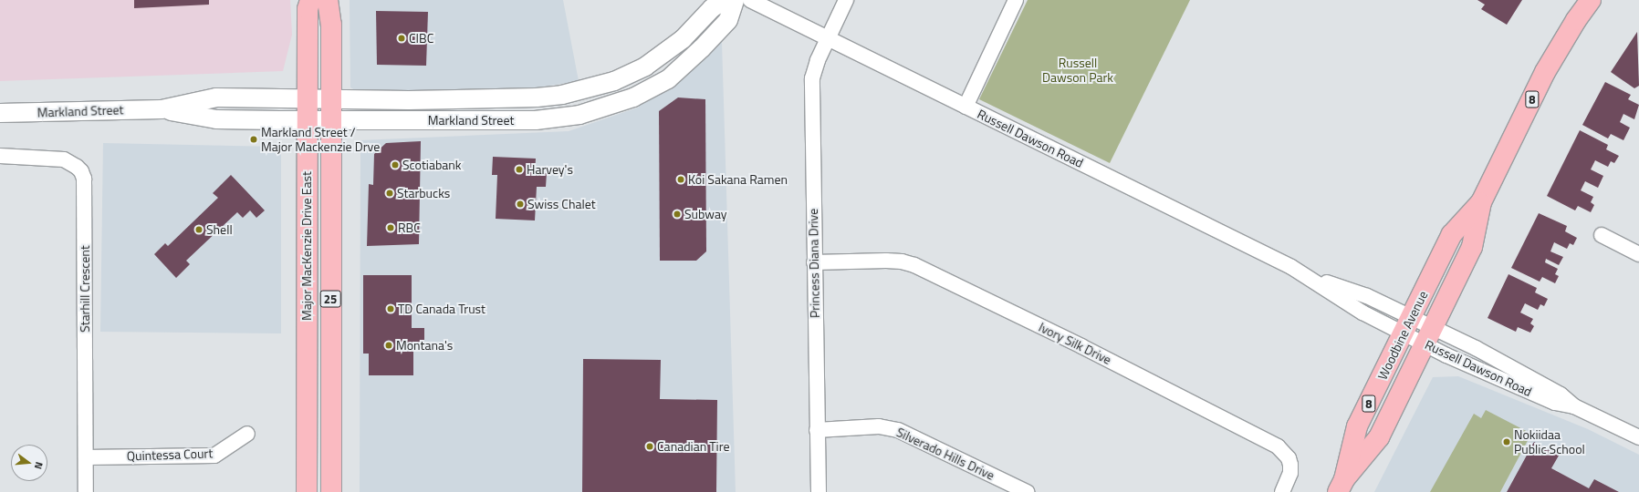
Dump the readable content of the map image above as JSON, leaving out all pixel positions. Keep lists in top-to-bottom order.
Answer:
{
  "streets": {
    "main road": [
      "8",
      "Major MacKenzie Drive East",
      "25",
      "Woodbine Avenue"
    ],
    "street": [
      "Markland Street",
      "Russell Dawson Road",
      "Princess Diana Drive",
      "Starhill Crescent",
      "Ivory Silk Drive",
      "Silverado Hills Drive",
      "Quintessa Court"
    ]
  },
  "crossings": [
    ["Markland Street", "Major MacKenzie Drive East"],
    ["Russell Dawson Road", "Princess Diana Drive"],
    ["Russell Dawson Road", "Woodbine Avenue"],
    ["Princess Diana Drive", "Ivory Silk Drive"],
    ["Princess Diana Drive", "Silverado Hills Drive"],
    ["Starhill Crescent", "Quintessa Court"]
  ],
  "parks": ["Russell Dawson Park"],
  "places": [
    "CIBC",
    "Markland Street / Major Mackenzie Drve",
    "Scotiabank",
    "Harvey's",
    "Koi Sakana Ramen",
    "Starbucks",
    "Swiss Chalet",
    "Subway",
    "RBC",
    "Shell",
    "TD Canada Trust",
    "Montana's",
    "Nokiidaa Public School",
    "Canadian Tire"
  ],
  "north": "right"
}
